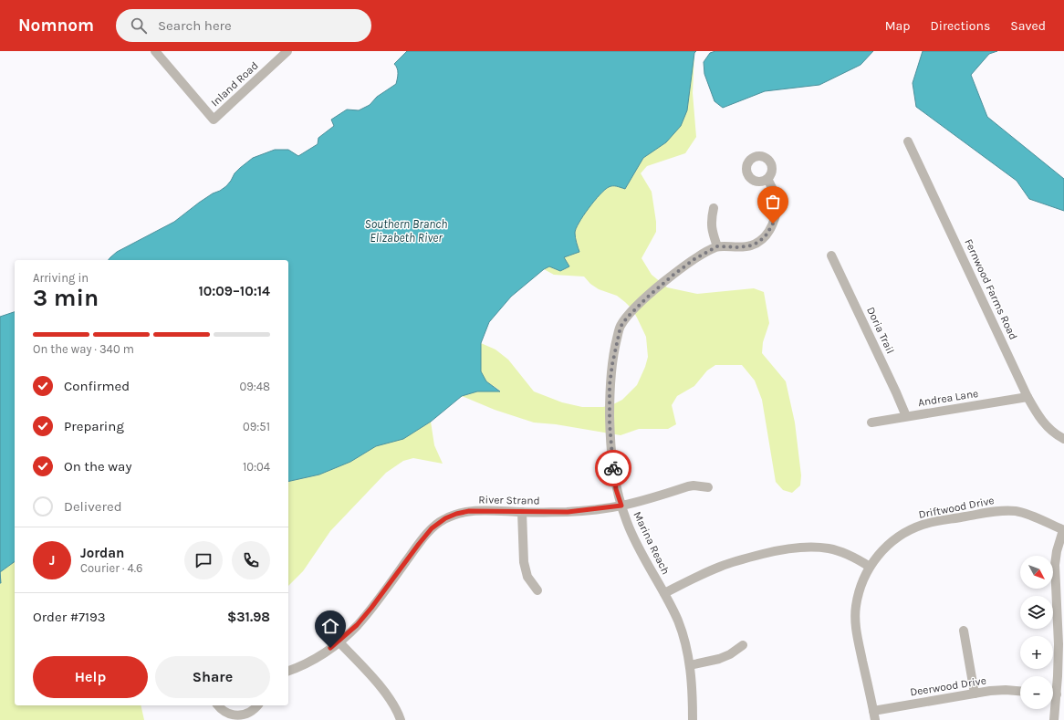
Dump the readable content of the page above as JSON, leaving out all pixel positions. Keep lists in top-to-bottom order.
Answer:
{
  "streets": {
    "street": [
      "Inland Road",
      "Fernwood Farms Road",
      "Doria Trail",
      "Andrea Lane",
      "River Strand",
      "Driftwood Drive",
      "Marina Reach",
      "Deerwood Drive"
    ]
  },
  "crossings": [
    ["Fernwood Farms Road", "Andrea Lane"],
    ["Doria Trail", "Andrea Lane"],
    ["River Strand", "Marina Reach"],
    ["Driftwood Drive", "Deerwood Drive"]
  ],
  "water": ["Southern Branch Elizabeth River"],
  "north": "bottom right",
  "page": {
    "header": "Nomnom",
    "search": "Search here",
    "nav": ["Map", "Directions", "Saved"],
    "heading": ["3 min", "Arriving in", "10:09–10:14"],
    "panel": [
      "Jordan",
      "Courier · 4.6",
      "Order #7193",
      "$31.98"
    ],
    "bar": "On the way · 340 m",
    "list": [
      ["Confirmed", "09:48"],
      ["Preparing", "09:51"],
      ["On the way", "10:04"],
      "Delivered"
    ],
    "round": "J",
    "map_buttons": ["+", "−"],
    "buttons": ["Help", "Share"]
  }
}
